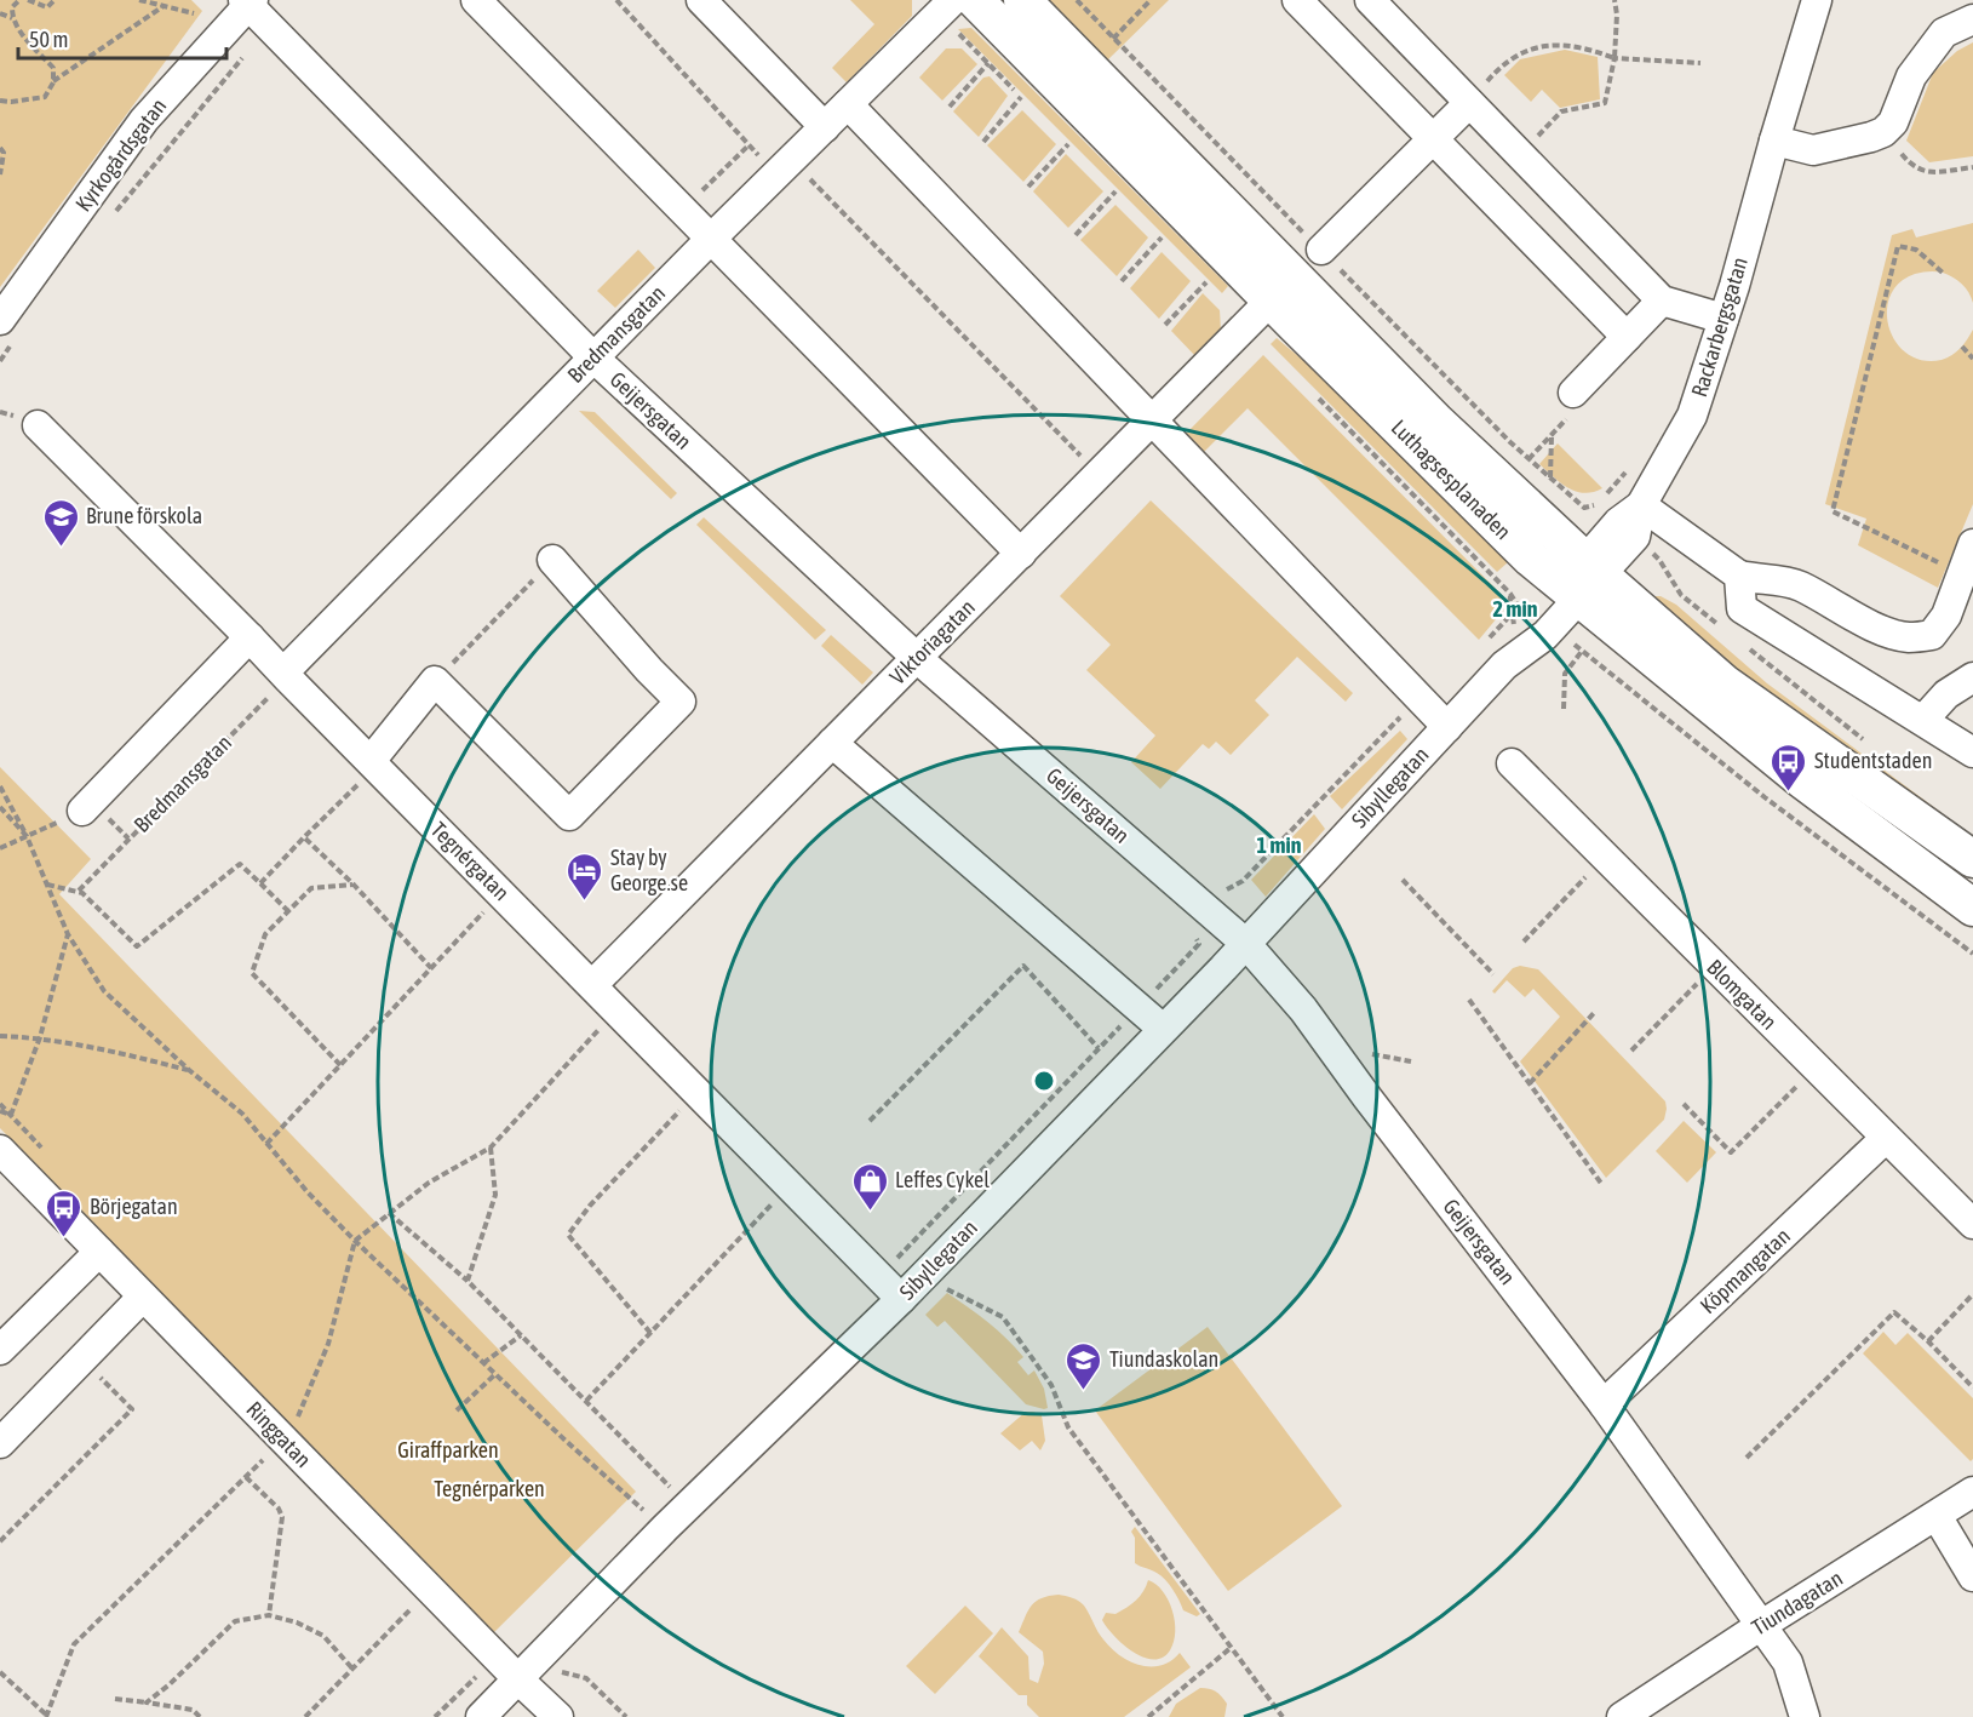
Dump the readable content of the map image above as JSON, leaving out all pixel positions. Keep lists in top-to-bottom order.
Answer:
{
  "streets": {
    "main road": ["Luthagsesplanaden"],
    "street": [
      "Kyrkogårdsgatan",
      "Rackarbergsgatan",
      "Bredmansgatan",
      "Geijersgatan",
      "Viktoriagatan",
      "Sibyllegatan",
      "Tegnérgatan",
      "Blomgatan",
      "Köpmangatan",
      "Ringgatan",
      "Tiundagatan"
    ]
  },
  "crossings": [
    ["Kyrkogårdsgatan", "Geijersgatan"],
    ["Rackarbergsgatan", "Luthagsesplanaden"],
    ["Rackarbergsgatan", "Sibyllegatan"],
    ["Bredmansgatan", "Geijersgatan"],
    ["Bredmansgatan", "Tegnérgatan"],
    ["Geijersgatan", "Viktoriagatan"],
    ["Geijersgatan", "Sibyllegatan"],
    ["Geijersgatan", "Köpmangatan"],
    ["Geijersgatan", "Tiundagatan"],
    ["Luthagsesplanaden", "Viktoriagatan"],
    ["Luthagsesplanaden", "Sibyllegatan"],
    ["Viktoriagatan", "Tegnérgatan"],
    ["Sibyllegatan", "Tegnérgatan"],
    ["Sibyllegatan", "Ringgatan"],
    ["Blomgatan", "Köpmangatan"]
  ],
  "parks": ["Giraffparken", "Tegnérparken"],
  "places": {
    "school or university": ["Brune förskola", "Tiundaskolan"],
    "bus stop": ["Studentstaden", "Börjegatan"],
    "hotel": ["Stay by George.se"],
    "shop": ["Leffes Cykel"]
  },
  "scale_bar": "50 m",
  "rings": ["2 min", "1 min"]
}
